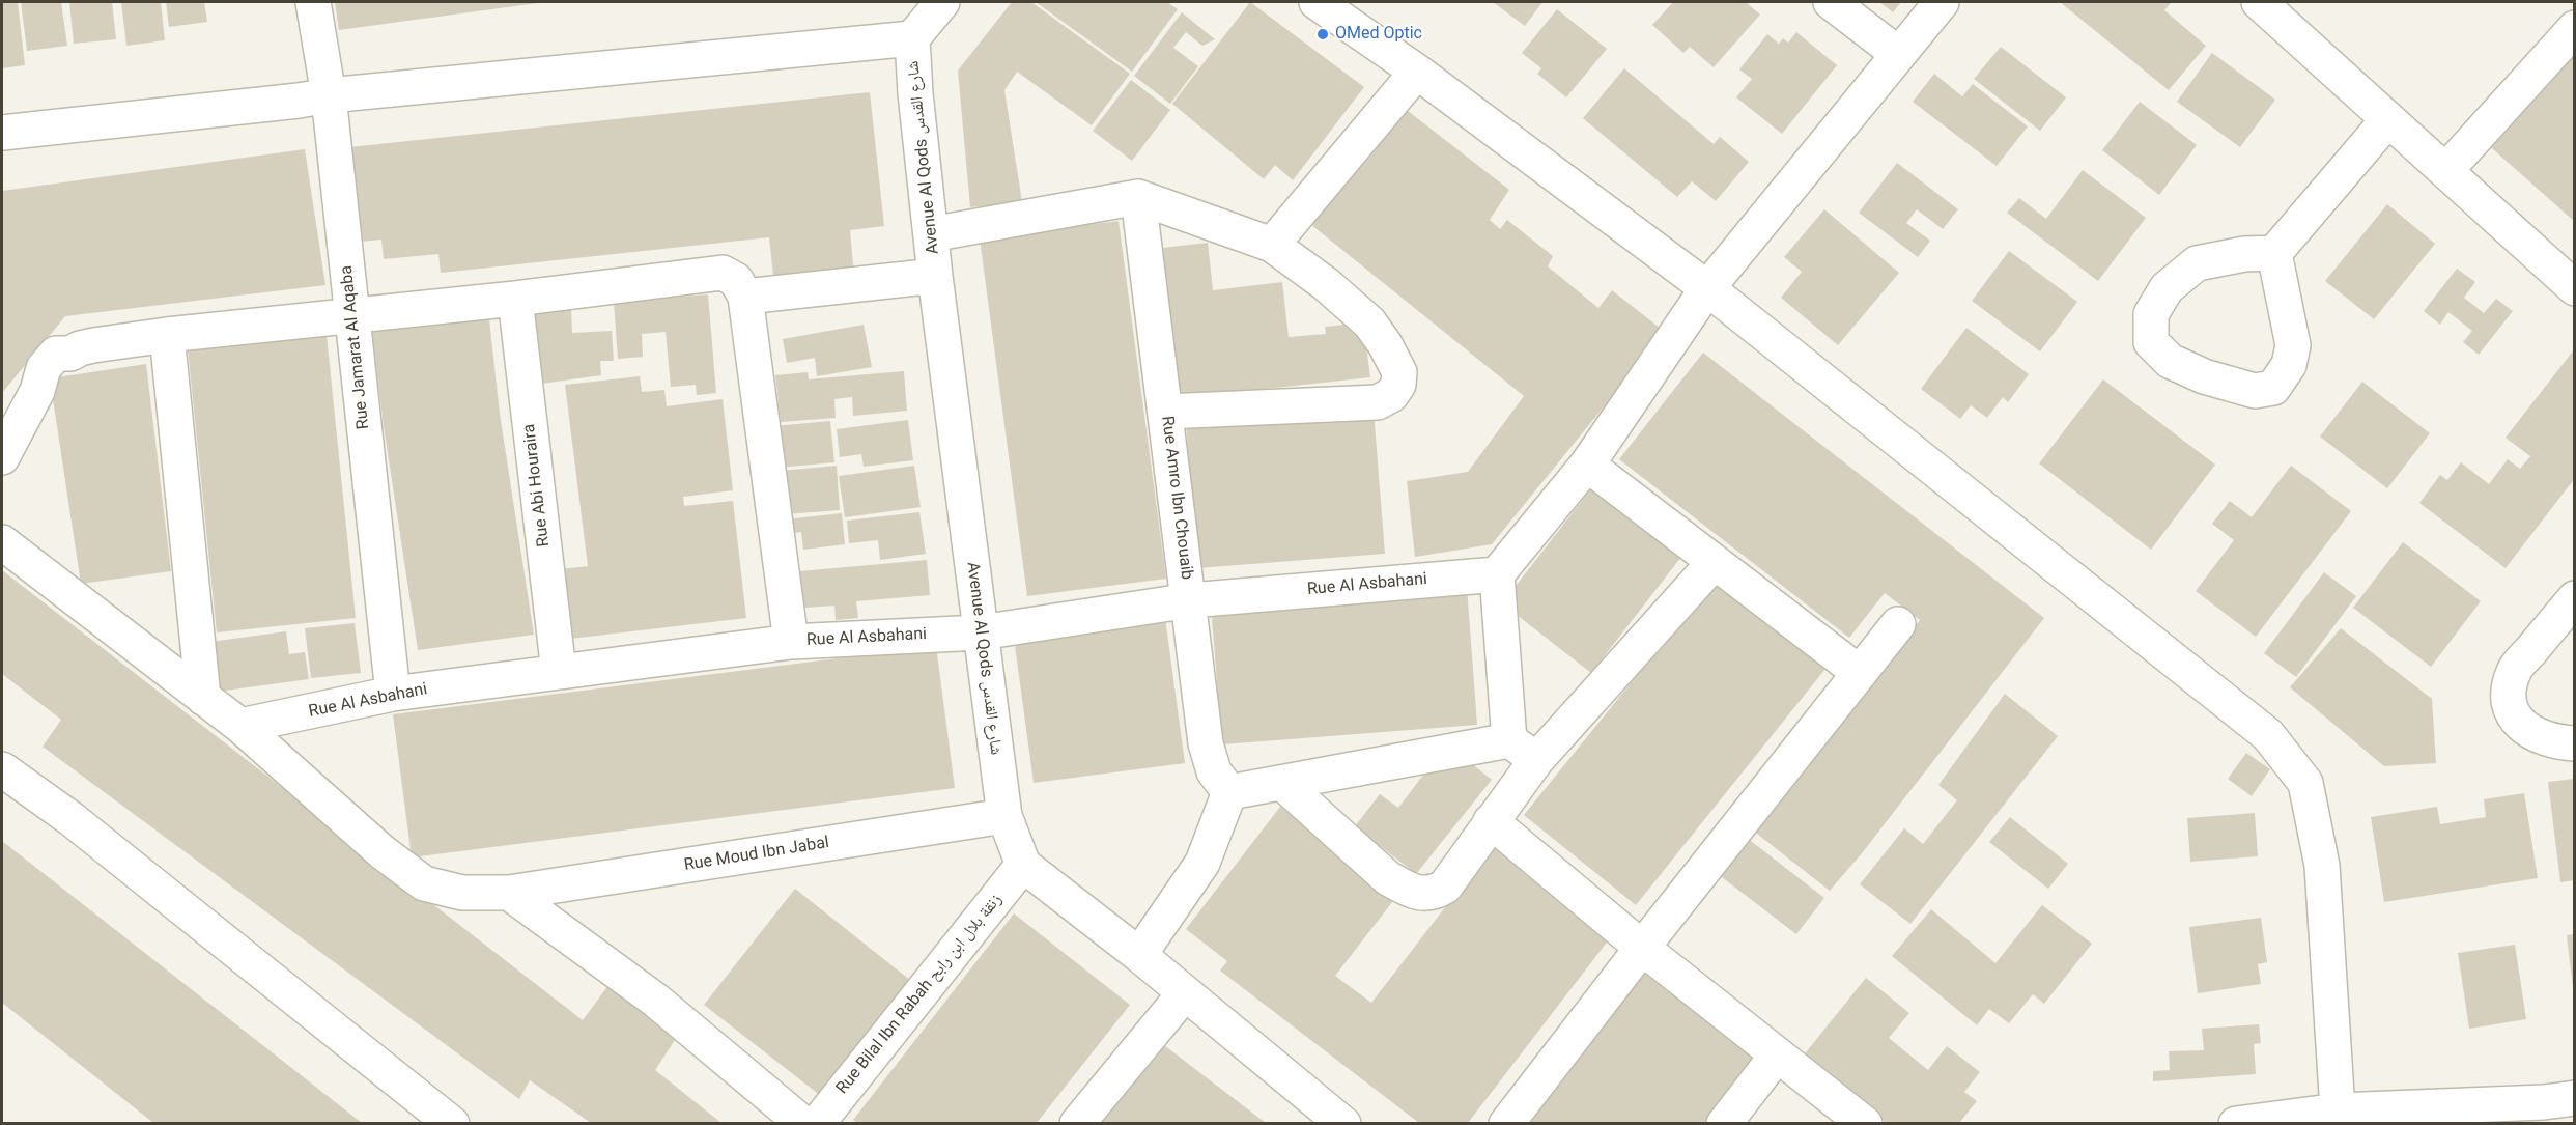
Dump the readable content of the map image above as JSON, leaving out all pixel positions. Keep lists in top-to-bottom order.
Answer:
{
  "streets": {
    "street": [
      "Avenue Al Qods شارع القدس",
      "Rue Jamarat Al Aqaba",
      "Rue Abi Houraira",
      "Rue Amro Ibn Chouaib",
      "Rue Al Asbahani",
      "Rue Moud Ibn Jabal",
      "Rue Bilal Ibn Rabah زنقة بلال ابن رابح"
    ]
  },
  "crossings": [
    ["Avenue Al Qods شارع القدس", "Rue Al Asbahani"],
    ["Avenue Al Qods شارع القدس", "Rue Moud Ibn Jabal"],
    ["Avenue Al Qods شارع القدس", "Rue Bilal Ibn Rabah زنقة بلال ابن رابح"],
    ["Rue Jamarat Al Aqaba", "Rue Al Asbahani"],
    ["Rue Abi Houraira", "Rue Al Asbahani"],
    ["Rue Amro Ibn Chouaib", "Rue Al Asbahani"],
    ["Rue Al Asbahani", "Rue Moud Ibn Jabal"]
  ],
  "places": ["OMed Optic"]
}
